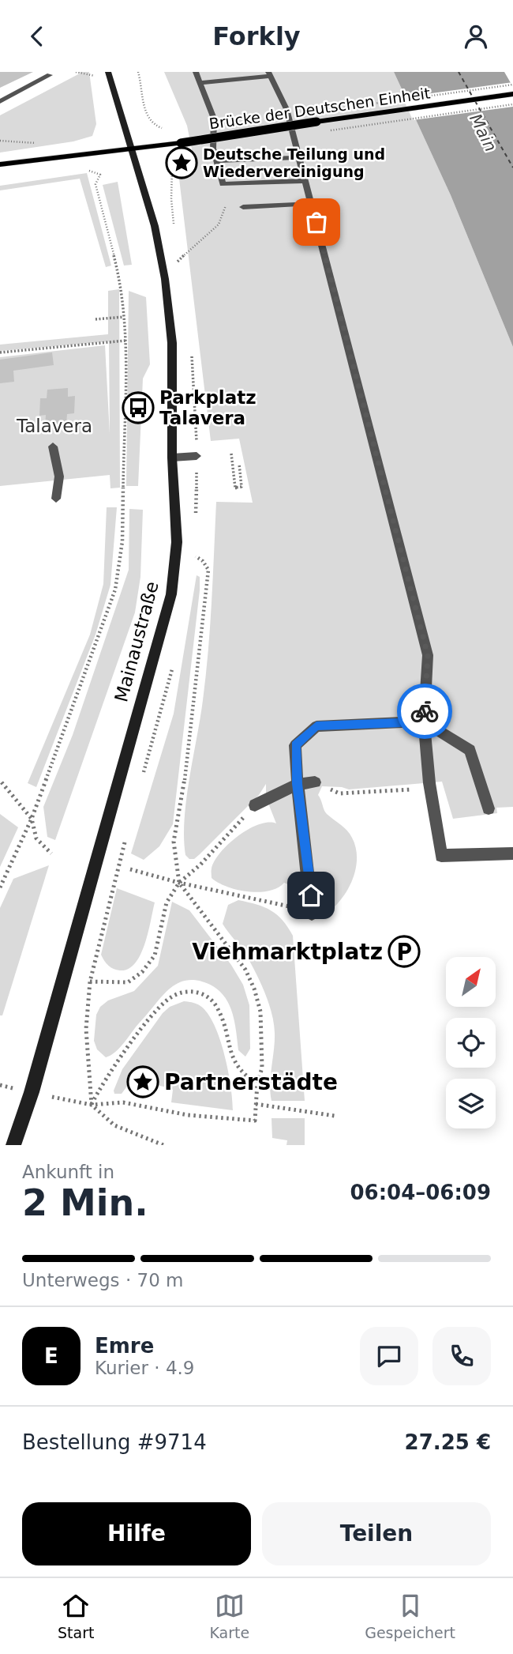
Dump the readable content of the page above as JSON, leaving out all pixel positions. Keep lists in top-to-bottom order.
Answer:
{
  "streets": {
    "main road": ["Brücke der Deutschen Einheit", "Mainaustraße"]
  },
  "crossings": [
    ["Brücke der Deutschen Einheit", "Mainaustraße"]
  ],
  "water": ["Main"],
  "parks": ["Talavera"],
  "places": {
    "place": ["Deutsche Teilung und Wiedervereinigung", "Partnerstädte"],
    "bus stop": ["Parkplatz Talavera"],
    "parking": ["Viehmarktplatz"]
  },
  "north": "top right",
  "page": {
    "header": "Forkly",
    "heading": ["2 Min.", "Ankunft in", "06:04–06:09"],
    "panel": [
      "Emre",
      "Kurier · 4.9",
      "Bestellung #9714",
      "27.25 €"
    ],
    "bar": "Unterwegs · 70 m",
    "round": "E",
    "buttons": ["Hilfe", "Teilen"],
    "tabs": ["Start", "Karte", "Gespeichert"]
  }
}
